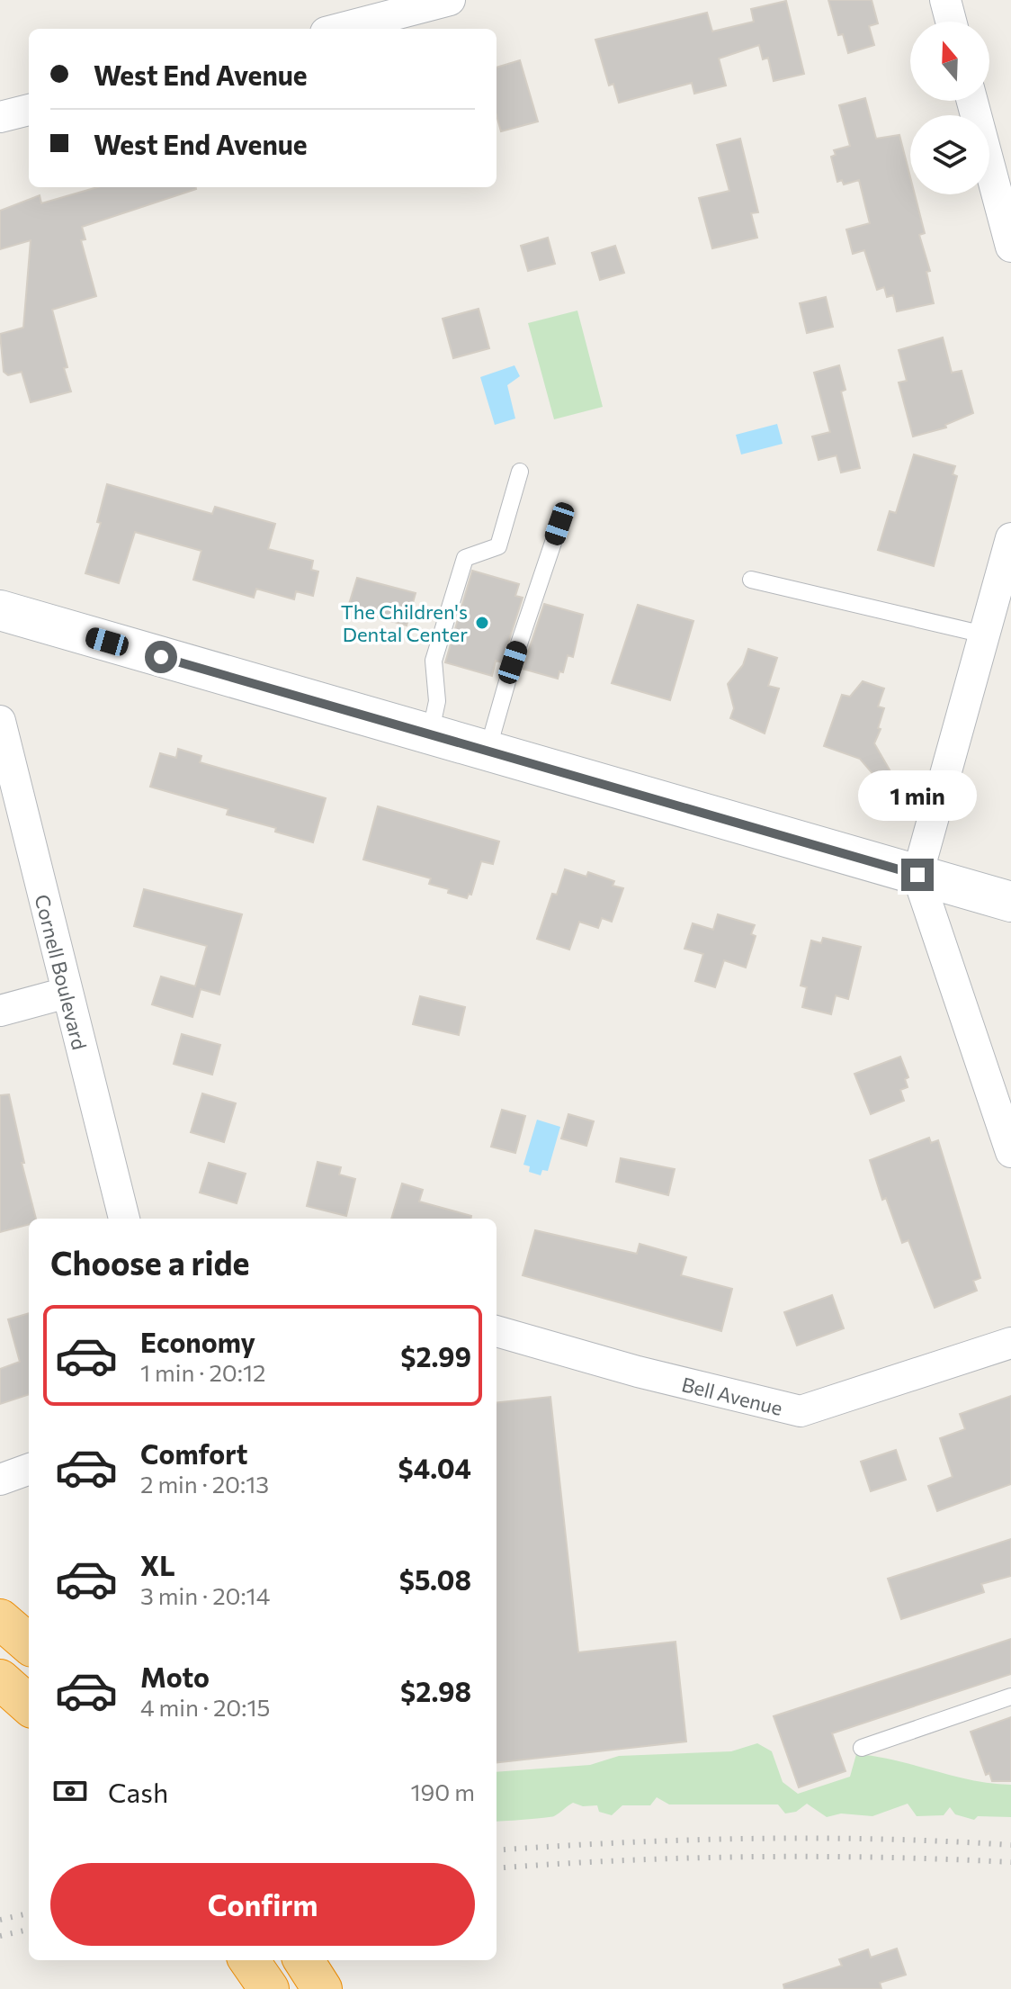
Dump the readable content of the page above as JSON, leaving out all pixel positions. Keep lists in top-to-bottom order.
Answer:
{
  "streets": {
    "street": ["Cornell Boulevard", "Bell Avenue"]
  },
  "places": ["The Children's Dental Center"],
  "north": "top",
  "page": {
    "banner": ["West End Avenue", "West End Avenue"],
    "bubble": "1 min",
    "heading": "Choose a ride",
    "list": [
      {
        "name": "Economy",
        "note": "1 min · 20:12",
        "value": "$2.99"
      },
      {
        "name": "Comfort",
        "note": "2 min · 20:13",
        "value": "$4.04"
      },
      {
        "name": "XL",
        "note": "3 min · 20:14",
        "value": "$5.08"
      },
      {
        "name": "Moto",
        "note": "4 min · 20:15",
        "value": "$2.98"
      }
    ],
    "pay": ["Cash", "190 m"],
    "buttons": "Confirm"
  }
}
